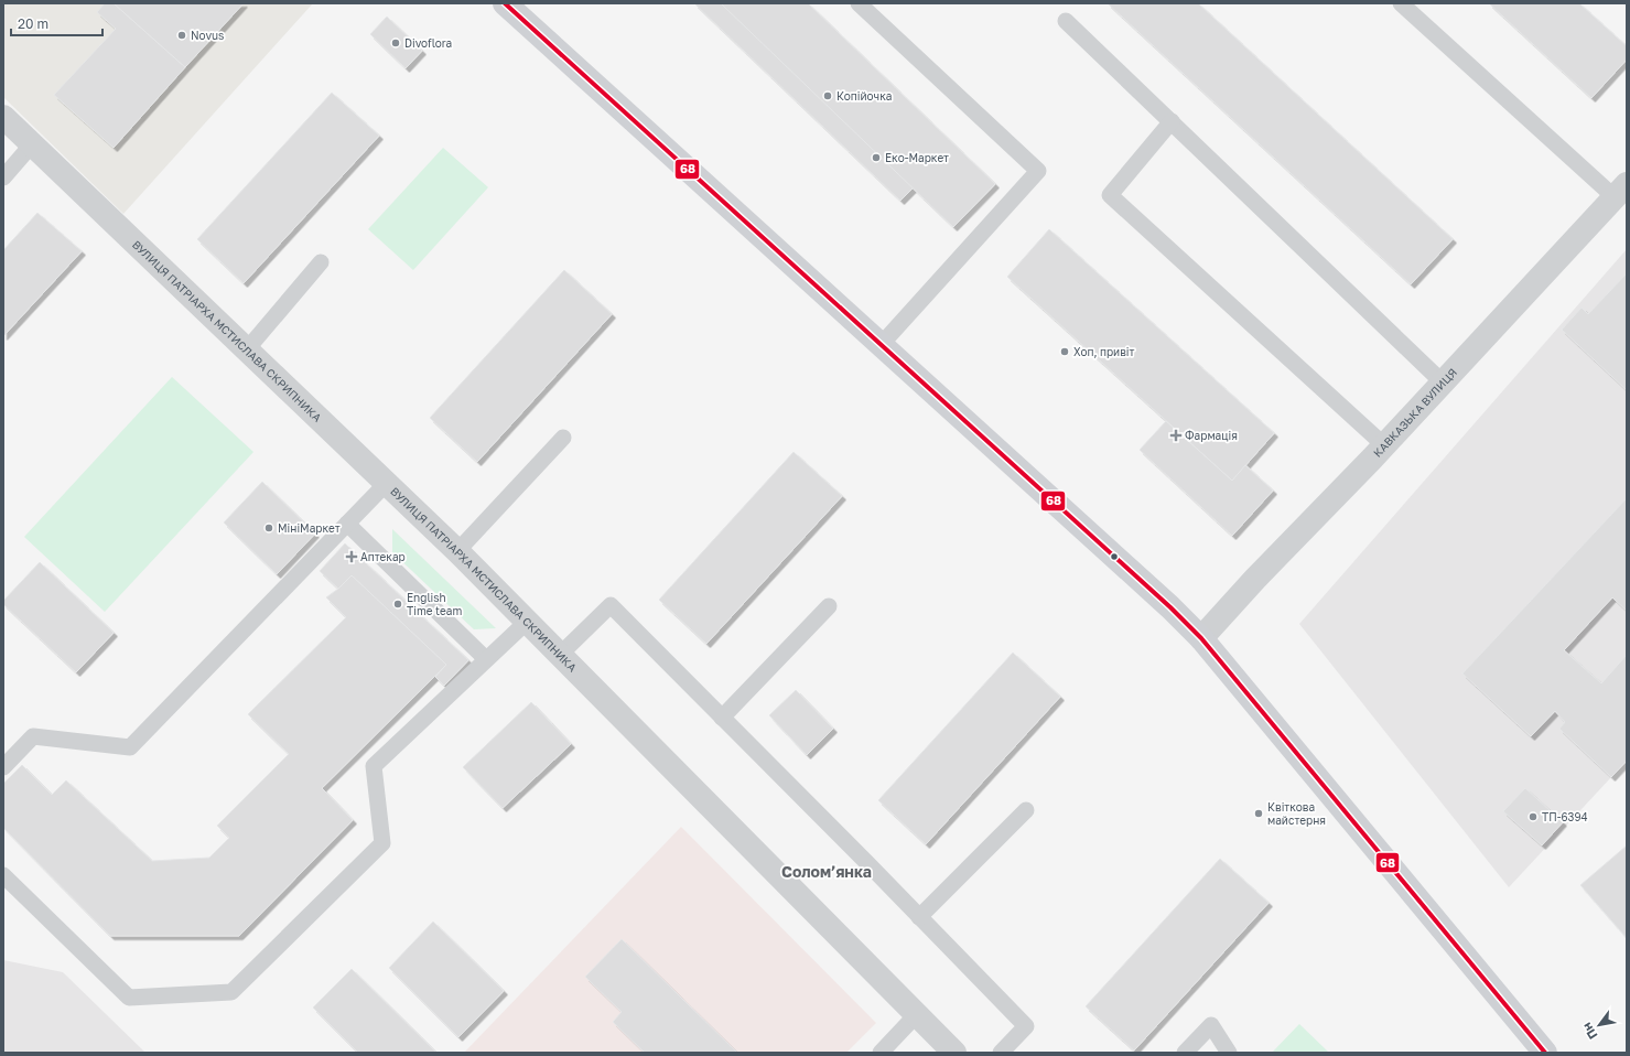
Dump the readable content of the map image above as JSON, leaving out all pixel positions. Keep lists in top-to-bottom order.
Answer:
{
  "streets": {
    "street": ["ВУЛИЦЯ ПАТРІАРХА МСТИСЛАВА СКРИПНИКА", "КАВКАЗЬКА ВУЛИЦЯ"]
  },
  "districts": ["Соломʼянка"],
  "places": {
    "other": [
      "Novus",
      "Divoflora",
      "Копійочка",
      "Еко-Маркет",
      "Хоп, привіт",
      "МініМаркет",
      "English Time team",
      "Квіткова майстерня",
      "ТП-6394"
    ],
    "health": ["Фармація", "Аптекар"]
  },
  "lines": ["transit line 68"],
  "scale_bar": "20 m",
  "north": "bottom left"
}
